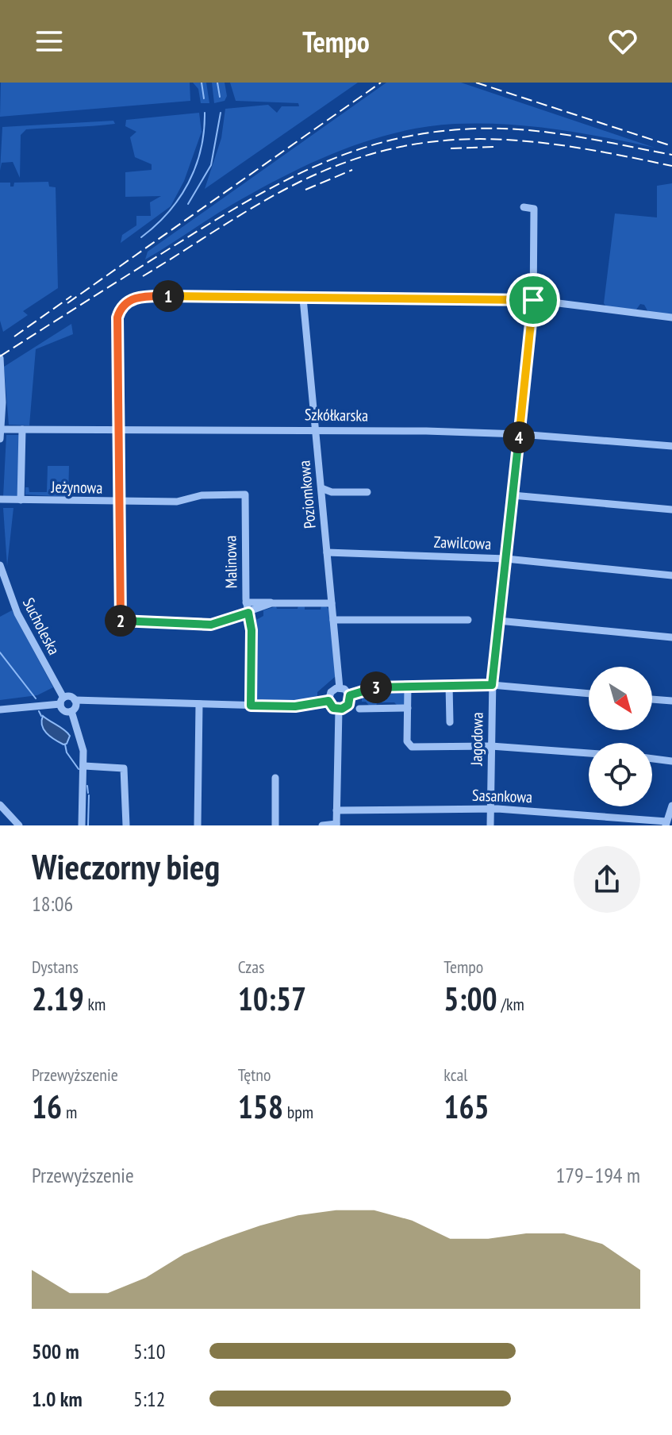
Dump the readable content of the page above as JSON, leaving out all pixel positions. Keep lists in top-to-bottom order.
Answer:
{
  "streets": {
    "street": [
      "Szkółkarska",
      "Jeżynowa",
      "Poziomkowa",
      "Zawilcowa",
      "Malinowa",
      "Sucholeska",
      "Jagodowa",
      "Sasankowa"
    ]
  },
  "crossings": [
    ["Szkółkarska", "Poziomkowa"],
    ["Szkółkarska", "Jagodowa"],
    ["Jeżynowa", "Malinowa"],
    ["Poziomkowa", "Zawilcowa"],
    ["Zawilcowa", "Jagodowa"],
    ["Jagodowa", "Sasankowa"]
  ],
  "north": "bottom right",
  "page": {
    "header": "Tempo",
    "pins": [
      "1",
      "4",
      "2",
      "3"
    ],
    "heading": ["Wieczorny bieg", "18:06"],
    "stats": [
      ["Dystans", "2.19 km"],
      ["Czas", "10:57"],
      ["Tempo", "5:00 /km"],
      ["Przewyższenie", "16 m"],
      ["Tętno", "158 bpm"],
      ["kcal", "165"]
    ],
    "chart": ["Przewyższenie", "179–194 m"],
    "list": [
      {
        "name": "500 m",
        "note": "5:10"
      },
      {
        "name": "1.0 km",
        "note": "5:12"
      }
    ]
  }
}
